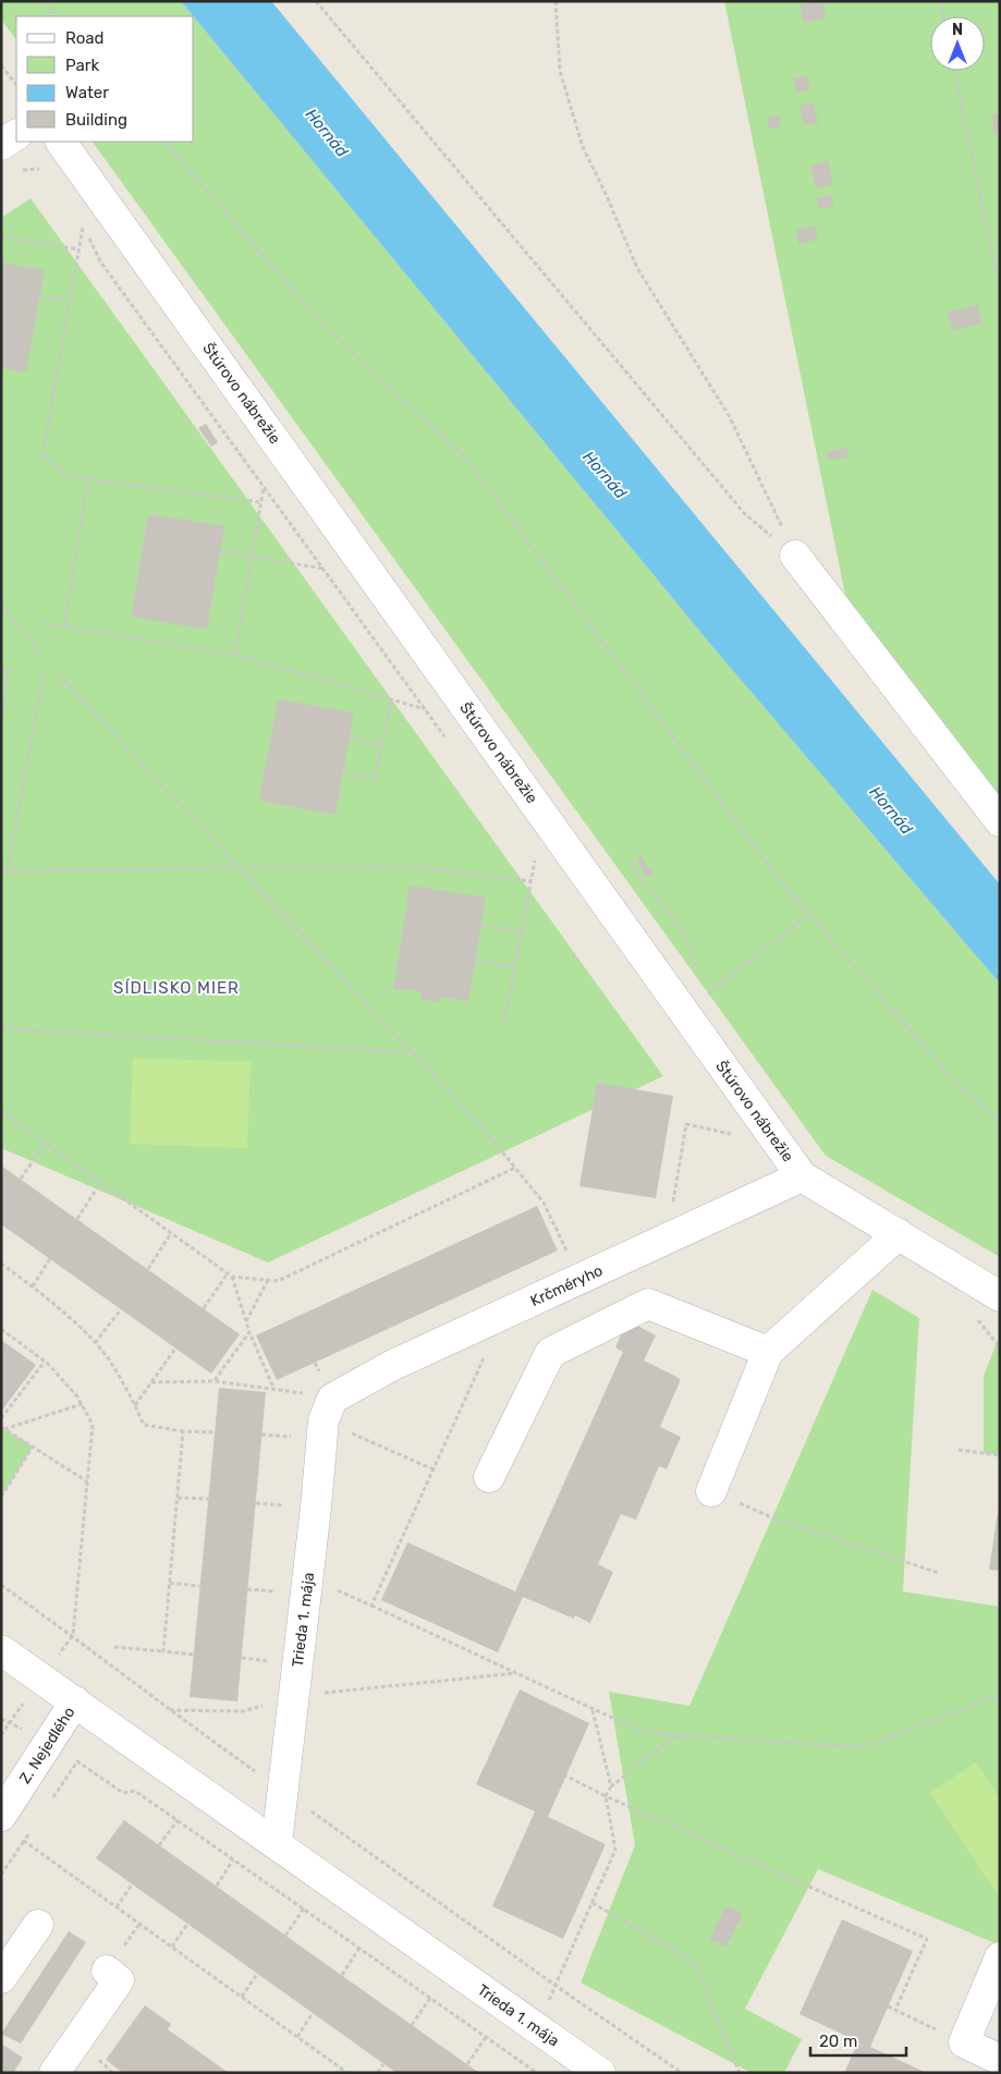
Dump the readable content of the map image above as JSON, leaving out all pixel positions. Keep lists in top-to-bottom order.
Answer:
{
  "streets": {
    "street": [
      "Štúrovo nábrežie",
      "Krčméryho",
      "Trieda 1. mája",
      "Z. Nejedlého"
    ]
  },
  "crossings": [
    ["Štúrovo nábrežie", "Krčméryho"],
    ["Krčméryho", "Trieda 1. mája"],
    ["Trieda 1. mája", "Z. Nejedlého"]
  ],
  "districts": ["SÍDLISKO MIER"],
  "water": ["Hornád"],
  "legend": [
    "Road",
    "Park",
    "Water",
    "Building"
  ],
  "scale_bar": "20 m",
  "north": "top"
}
